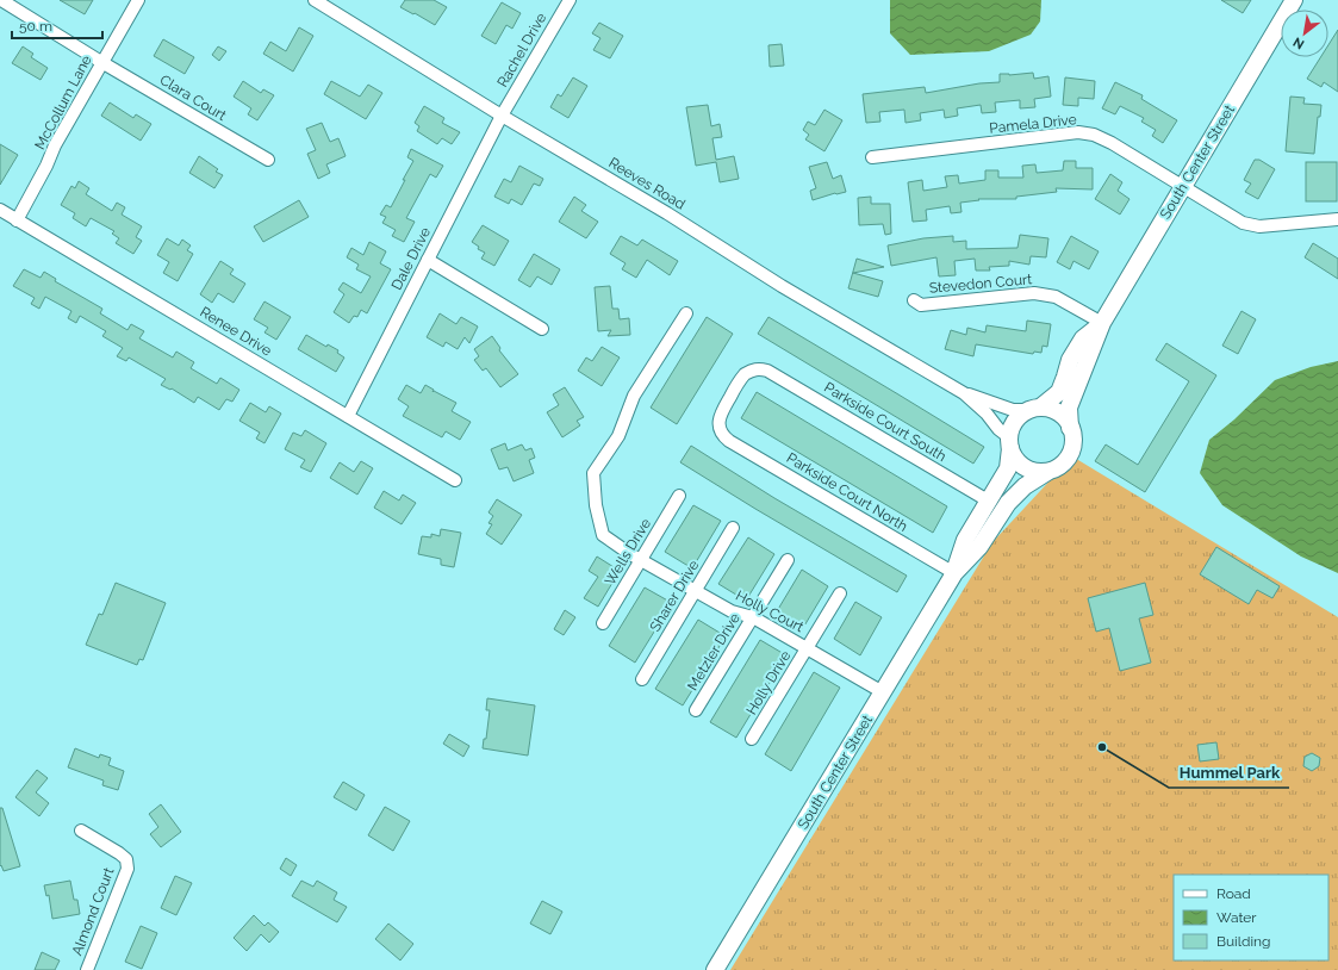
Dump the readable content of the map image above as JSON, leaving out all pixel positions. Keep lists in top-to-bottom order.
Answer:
{
  "streets": {
    "main road": ["South Center Street"],
    "street": [
      "Rachel Drive",
      "Clara Court",
      "McCollum Lane",
      "Pamela Drive",
      "Reeves Road",
      "Dale Drive",
      "Stevedon Court",
      "Renee Drive",
      "Parkside Court South",
      "Parkside Court North",
      "Wells Drive",
      "Sharer Drive",
      "Holly Court",
      "Metzler Drive",
      "Holly Drive",
      "Almond Court"
    ]
  },
  "crossings": [
    ["Rachel Drive", "Reeves Road"],
    ["Rachel Drive", "Dale Drive"],
    ["Clara Court", "McCollum Lane"],
    ["McCollum Lane", "Renee Drive"],
    ["Pamela Drive", "South Center Street"],
    ["South Center Street", "Reeves Road"],
    ["South Center Street", "Stevedon Court"],
    ["South Center Street", "Parkside Court South"],
    ["South Center Street", "Parkside Court North"],
    ["South Center Street", "Holly Court"],
    ["Reeves Road", "Dale Drive"],
    ["Dale Drive", "Renee Drive"],
    ["Parkside Court South", "Parkside Court North"],
    ["Wells Drive", "Holly Court"],
    ["Sharer Drive", "Holly Court"],
    ["Holly Court", "Metzler Drive"],
    ["Holly Court", "Holly Drive"]
  ],
  "places": ["Hummel Park"],
  "legend": ["Road", "Water", "Building"],
  "scale_bar": "50 m",
  "north": "bottom left"
}
